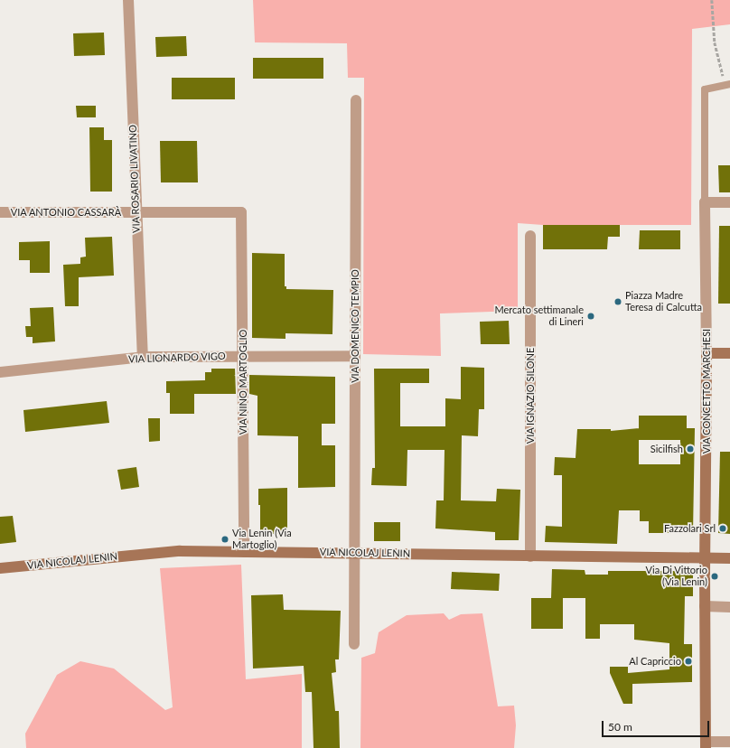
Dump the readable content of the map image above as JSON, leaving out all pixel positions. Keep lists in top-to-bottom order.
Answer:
{
  "streets": {
    "main road": ["VIA CONCETTO MARCHESI", "VIA NICOLAJ LENIN"],
    "street": [
      "VIA ROSARIO LIVATINO",
      "VIA ANTONIO CASSARÀ",
      "VIA DOMENICO TEMPIO",
      "VIA LIONARDO VIGO",
      "VIA NINO MARTOGLIO",
      "VIA IGNAZIO SILONE"
    ]
  },
  "crossings": [
    ["VIA ROSARIO LIVATINO", "VIA ANTONIO CASSARÀ"],
    ["VIA ROSARIO LIVATINO", "VIA LIONARDO VIGO"],
    ["VIA ANTONIO CASSARÀ", "VIA NINO MARTOGLIO"],
    ["VIA DOMENICO TEMPIO", "VIA LIONARDO VIGO"],
    ["VIA DOMENICO TEMPIO", "VIA NICOLAJ LENIN"],
    ["VIA LIONARDO VIGO", "VIA NINO MARTOGLIO"],
    ["VIA NINO MARTOGLIO", "VIA NICOLAJ LENIN"],
    ["VIA CONCETTO MARCHESI", "VIA NICOLAJ LENIN"],
    ["VIA IGNAZIO SILONE", "VIA NICOLAJ LENIN"]
  ],
  "places": [
    "Piazza Madre Teresa di Calcutta",
    "Mercato settimanale di Lineri",
    "Sicilfish",
    "Fazzolari Srl",
    "Via Lenin (Via Martoglio)",
    "Via Di Vittorio (Via Lenin)",
    "Al Capriccio"
  ],
  "scale_bar": "50 m"
}
